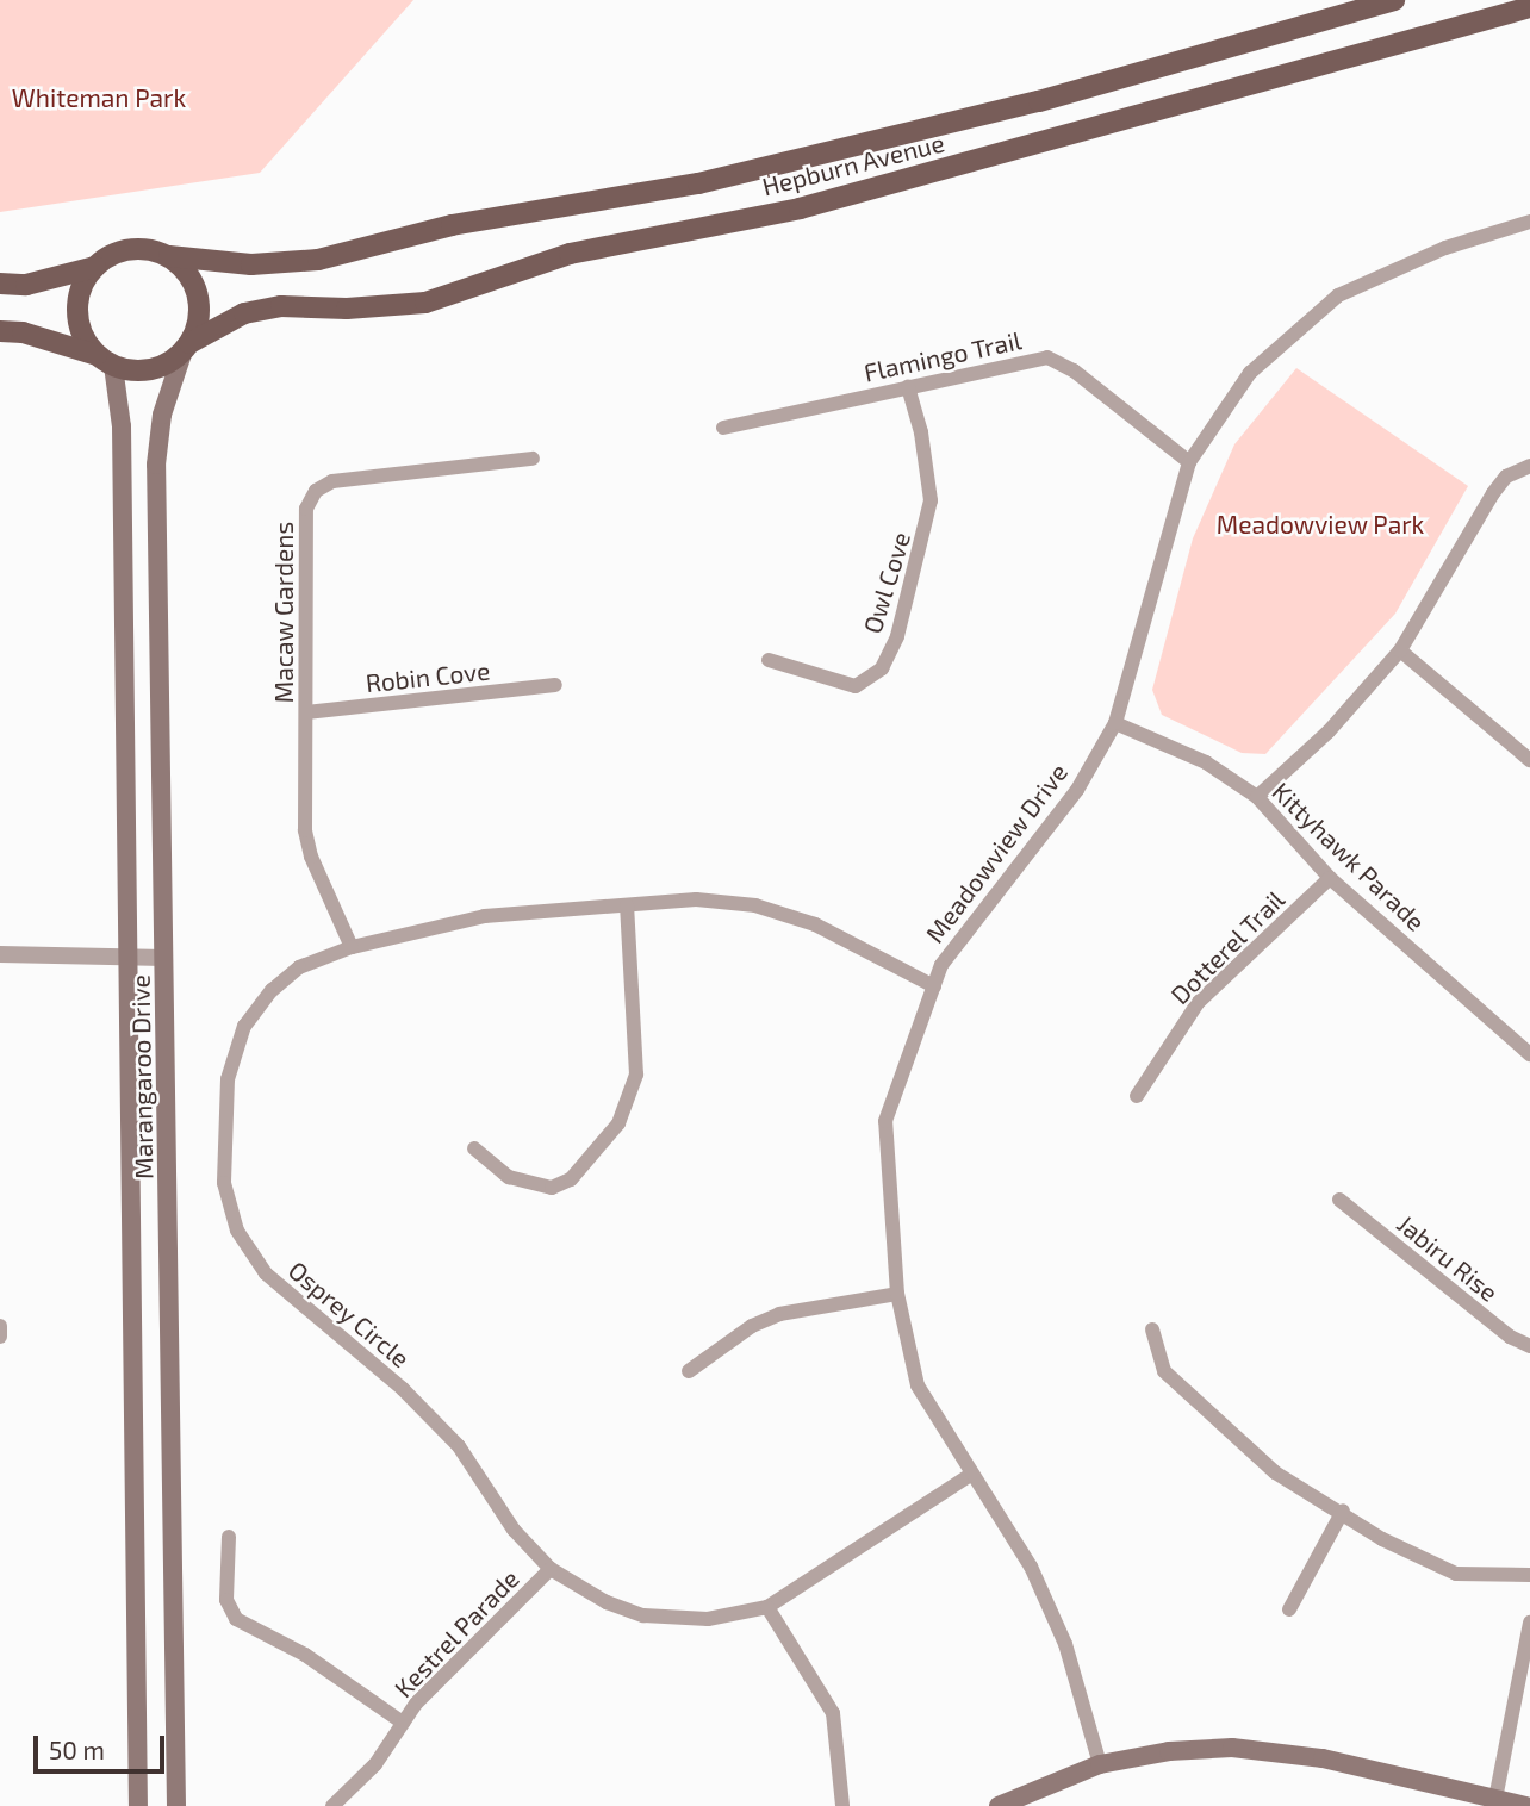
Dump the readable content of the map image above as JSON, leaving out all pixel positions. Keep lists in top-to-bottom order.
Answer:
{
  "streets": {
    "main road": ["Hepburn Avenue", "Marangaroo Drive"],
    "street": [
      "Flamingo Trail",
      "Owl Cove",
      "Macaw Gardens",
      "Robin Cove",
      "Meadowview Drive",
      "Kittyhawk Parade",
      "Dotterel Trail",
      "Jabiru Rise",
      "Osprey Circle",
      "Kestrel Parade"
    ]
  },
  "crossings": [
    ["Hepburn Avenue", "Marangaroo Drive"],
    ["Flamingo Trail", "Owl Cove"],
    ["Flamingo Trail", "Meadowview Drive"],
    ["Macaw Gardens", "Robin Cove"],
    ["Macaw Gardens", "Osprey Circle"],
    ["Meadowview Drive", "Kittyhawk Parade"],
    ["Meadowview Drive", "Osprey Circle"],
    ["Kittyhawk Parade", "Dotterel Trail"],
    ["Osprey Circle", "Kestrel Parade"]
  ],
  "parks": ["Whiteman Park", "Meadowview Park"],
  "scale_bar": "50 m"
}
